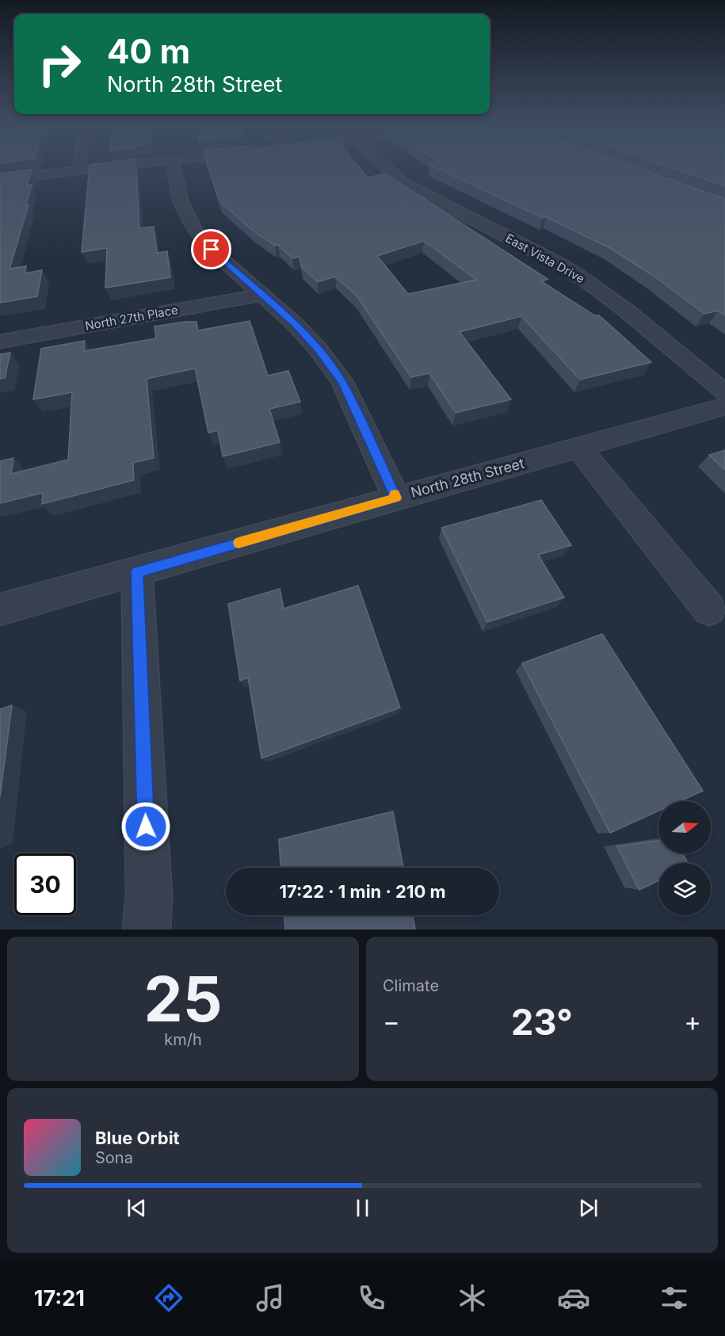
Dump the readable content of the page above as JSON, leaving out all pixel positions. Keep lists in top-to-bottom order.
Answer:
{
  "streets": {
    "street": ["East Vista Drive", "North 27th Place", "North 28th Street"]
  },
  "north": "right",
  "page": {
    "turn": ["40 m", "North 28th Street"],
    "limit": "30",
    "trip": "17:22 · 1 min · 210 m",
    "tile": [
      ["25", "km/h"],
      "Climate"
    ],
    "heat": ["−", "23°", "+"],
    "song": ["Blue Orbit", "Sona"],
    "tabs": "17:21"
  }
}
